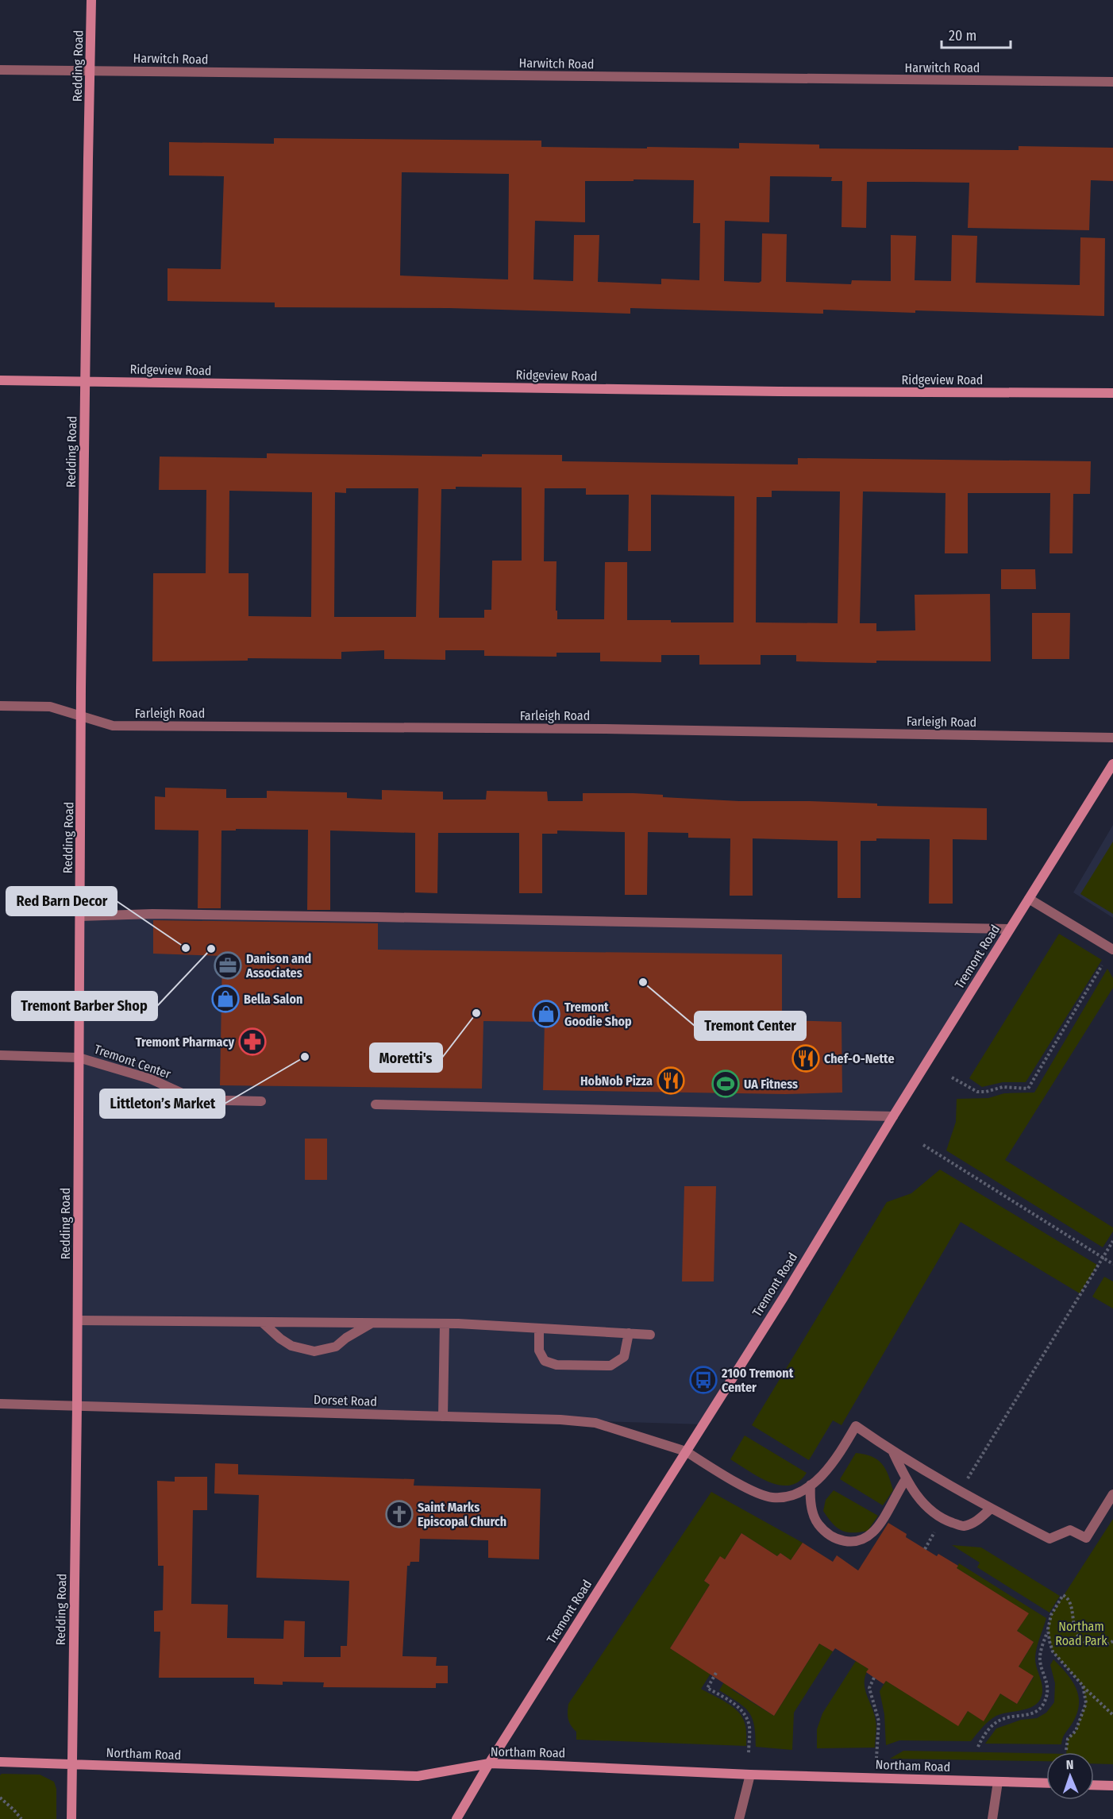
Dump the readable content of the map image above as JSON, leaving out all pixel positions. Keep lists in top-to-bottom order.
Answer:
{
  "streets": {
    "main road": [
      "Redding Road",
      "Ridgeview Road",
      "Tremont Road",
      "Northam Road"
    ],
    "street": [
      "Harwitch Road",
      "Farleigh Road",
      "Tremont Center",
      "Dorset Road"
    ]
  },
  "crossings": [
    ["Harwitch Road", "Redding Road"],
    ["Redding Road", "Ridgeview Road"],
    ["Redding Road", "Farleigh Road"],
    ["Redding Road", "Tremont Center"],
    ["Redding Road", "Dorset Road"],
    ["Redding Road", "Northam Road"],
    ["Tremont Road", "Dorset Road"],
    ["Tremont Road", "Northam Road"]
  ],
  "parks": ["Northam Road Park"],
  "places": {
    "other": [
      "Red Barn Decor",
      "Tremont Barber Shop",
      "Tremont Center",
      "Moretti's",
      "Littleton’s Market"
    ],
    "office": ["Danison and Associates"],
    "shop": ["Bella Salon", "Tremont Goodie Shop"],
    "pharmacy": ["Tremont Pharmacy"],
    "restaurant": ["Chef-O-Nette", "HobNob Pizza"],
    "sports": ["UA Fitness"],
    "bus stop": ["2100 Tremont Center"],
    "church": ["Saint Marks Episcopal Church"]
  },
  "scale_bar": "20 m",
  "north": "top"
}
